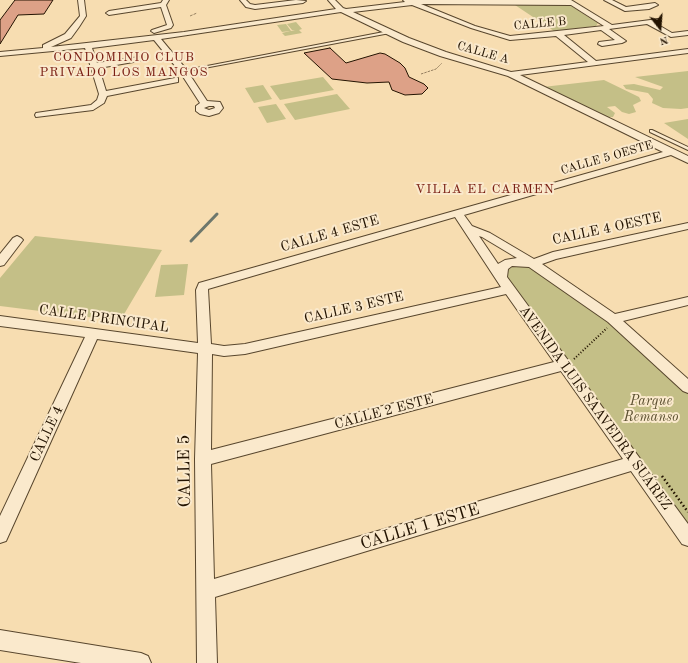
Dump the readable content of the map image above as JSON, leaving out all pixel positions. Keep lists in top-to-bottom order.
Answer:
{
  "streets": {
    "street": [
      "CALLE B",
      "CALLE A",
      "CALLE 5 OESTE",
      "CALLE 4 OESTE",
      "CALLE 4 ESTE",
      "CALLE 3 ESTE",
      "CALLE PRINCIPAL",
      "AVENIDA LUIS SAAVEDRA SUÁREZ",
      "CALLE 2 ESTE",
      "CALLE 4",
      "CALLE 5",
      "CALLE 1 ESTE"
    ]
  },
  "crossings": [
    ["CALLE 5 OESTE", "CALLE 4 ESTE"],
    ["CALLE 5 OESTE", "AVENIDA LUIS SAAVEDRA SUÁREZ"],
    ["CALLE 4 ESTE", "AVENIDA LUIS SAAVEDRA SUÁREZ"],
    ["CALLE 4 ESTE", "CALLE 5"],
    ["CALLE 3 ESTE", "CALLE PRINCIPAL"],
    ["CALLE 3 ESTE", "AVENIDA LUIS SAAVEDRA SUÁREZ"],
    ["CALLE 3 ESTE", "CALLE 5"],
    ["CALLE PRINCIPAL", "CALLE 4"],
    ["CALLE PRINCIPAL", "CALLE 5"],
    ["AVENIDA LUIS SAAVEDRA SUÁREZ", "CALLE 2 ESTE"],
    ["AVENIDA LUIS SAAVEDRA SUÁREZ", "CALLE 1 ESTE"],
    ["CALLE 2 ESTE", "CALLE 5"],
    ["CALLE 5", "CALLE 1 ESTE"]
  ],
  "districts": ["CONDOMINIO CLUB PRIVADO LOS MANGOS", "VILLA EL CARMEN"],
  "parks": ["Parque Remanso"],
  "north": "bottom"
}
